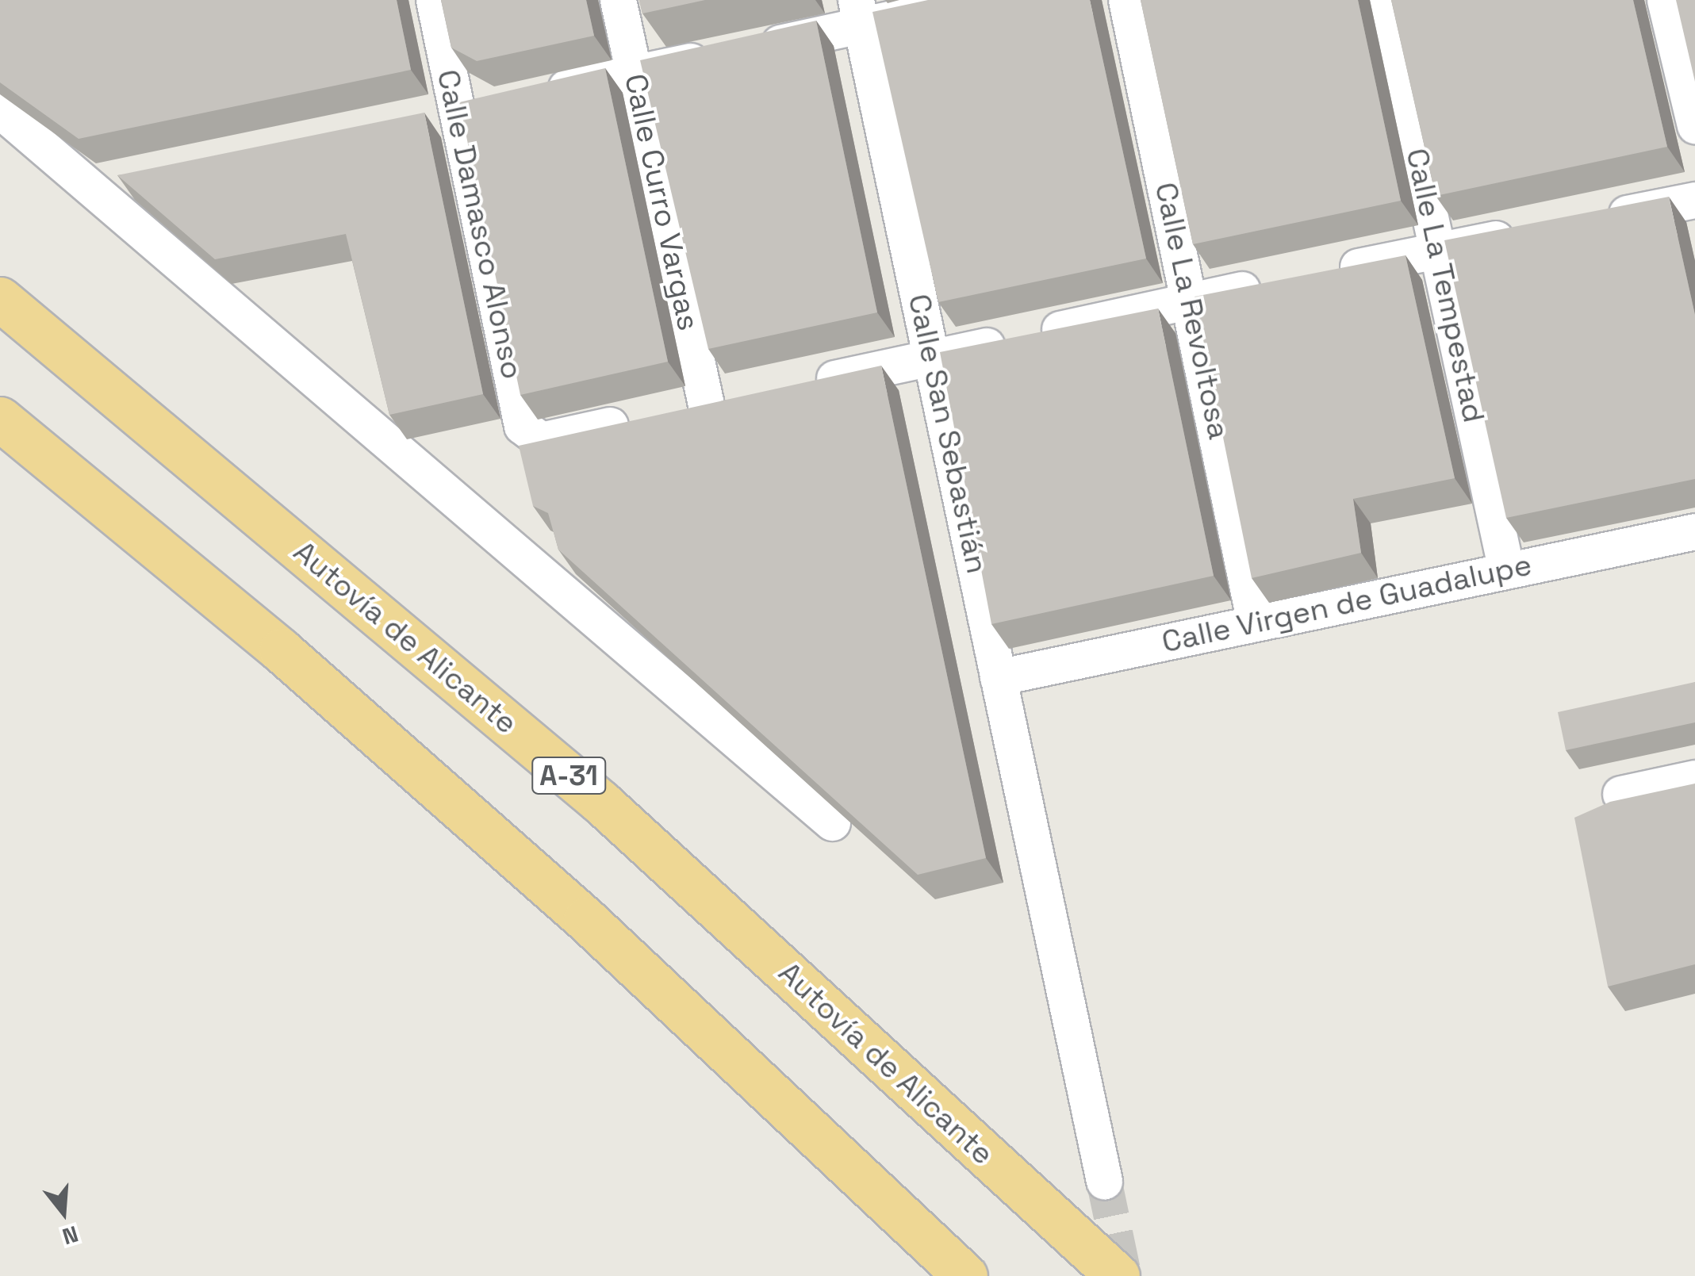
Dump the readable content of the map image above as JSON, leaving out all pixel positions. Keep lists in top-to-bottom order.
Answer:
{
  "streets": {
    "highway": ["Autovía de Alicante", "A-31"],
    "street": [
      "Calle Curro Vargas",
      "Calle Damasco Alonso",
      "Calle La Tempestad",
      "Calle La Revoltosa",
      "Calle San Sebastián",
      "Calle Virgen de Guadalupe"
    ]
  },
  "crossings": [
    ["Calle Curro Vargas", "Calle Damasco Alonso"],
    ["Calle La Tempestad", "Calle Virgen de Guadalupe"],
    ["Calle La Revoltosa", "Calle Virgen de Guadalupe"],
    ["Calle San Sebastián", "Calle Virgen de Guadalupe"]
  ],
  "north": "bottom"
}
